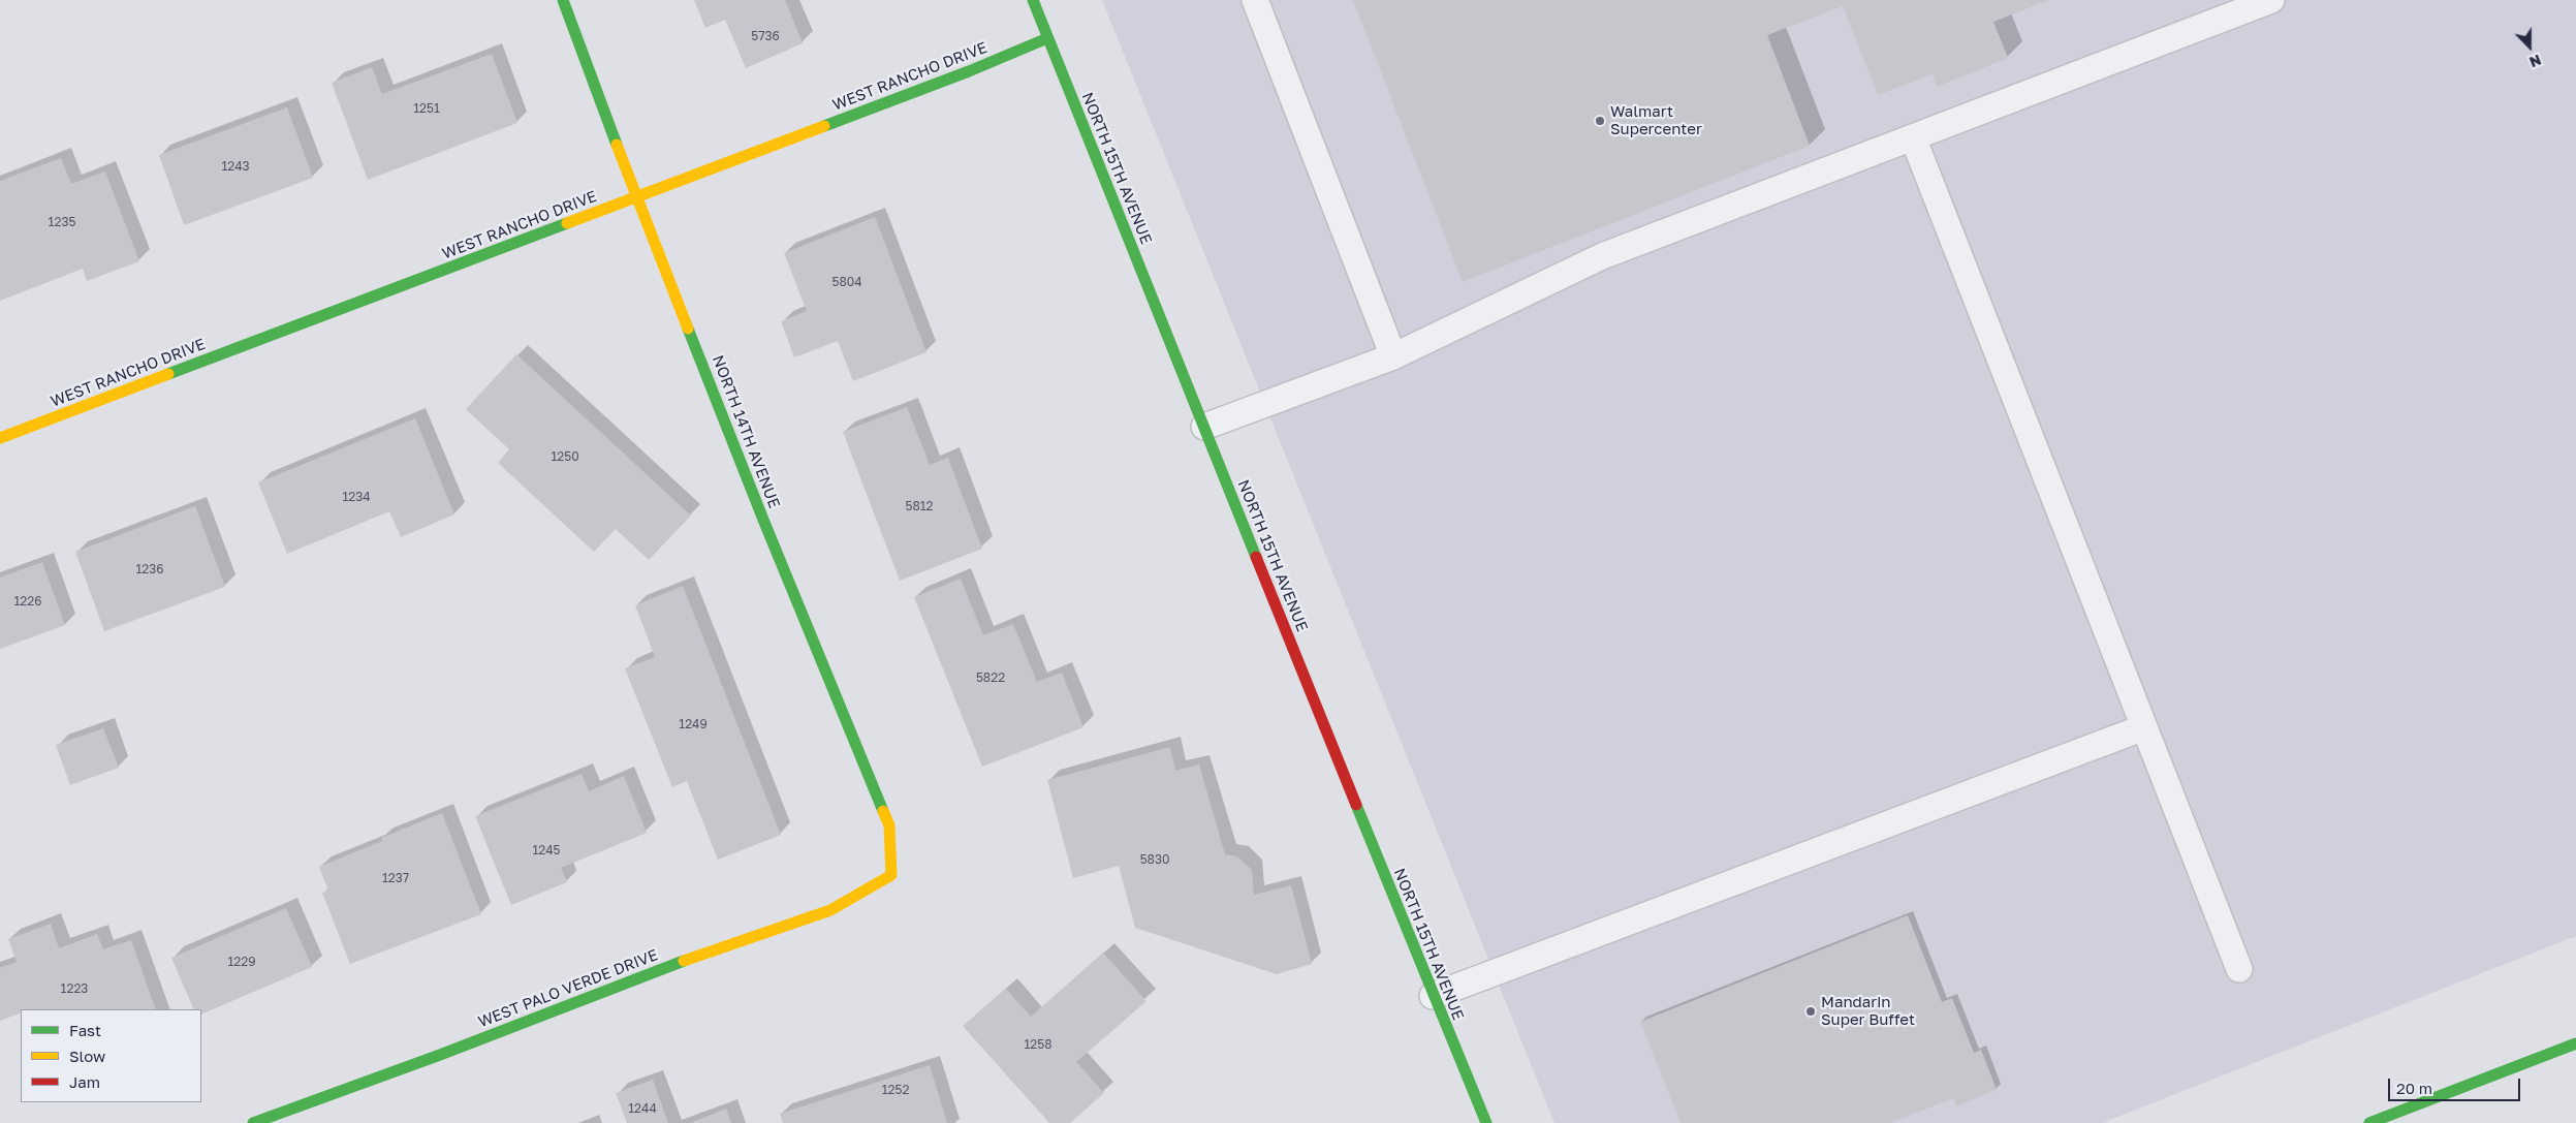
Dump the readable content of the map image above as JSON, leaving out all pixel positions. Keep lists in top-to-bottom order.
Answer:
{
  "streets": {
    "street": [
      "WEST RANCHO DRIVE",
      "NORTH 15TH AVENUE",
      "NORTH 14TH AVENUE",
      "WEST PALO VERDE DRIVE"
    ]
  },
  "crossings": [
    ["WEST RANCHO DRIVE", "NORTH 15TH AVENUE"],
    ["WEST RANCHO DRIVE", "NORTH 14TH AVENUE"],
    ["NORTH 14TH AVENUE", "WEST PALO VERDE DRIVE"]
  ],
  "places": ["Walmart Supercenter", "Mandarin Super Buffet"],
  "house_numbers": [
    "5736",
    "1251",
    "1243",
    "1235",
    "5804",
    "1250",
    "1234",
    "5812",
    "1236",
    "1226",
    "5822",
    "1249",
    "1245",
    "5830",
    "1237",
    "1229",
    "1223",
    "1258",
    "1252",
    "1244"
  ],
  "legend": ["Fast", "Slow", "Jam"],
  "scale_bar": "20 m",
  "north": "bottom"
}
